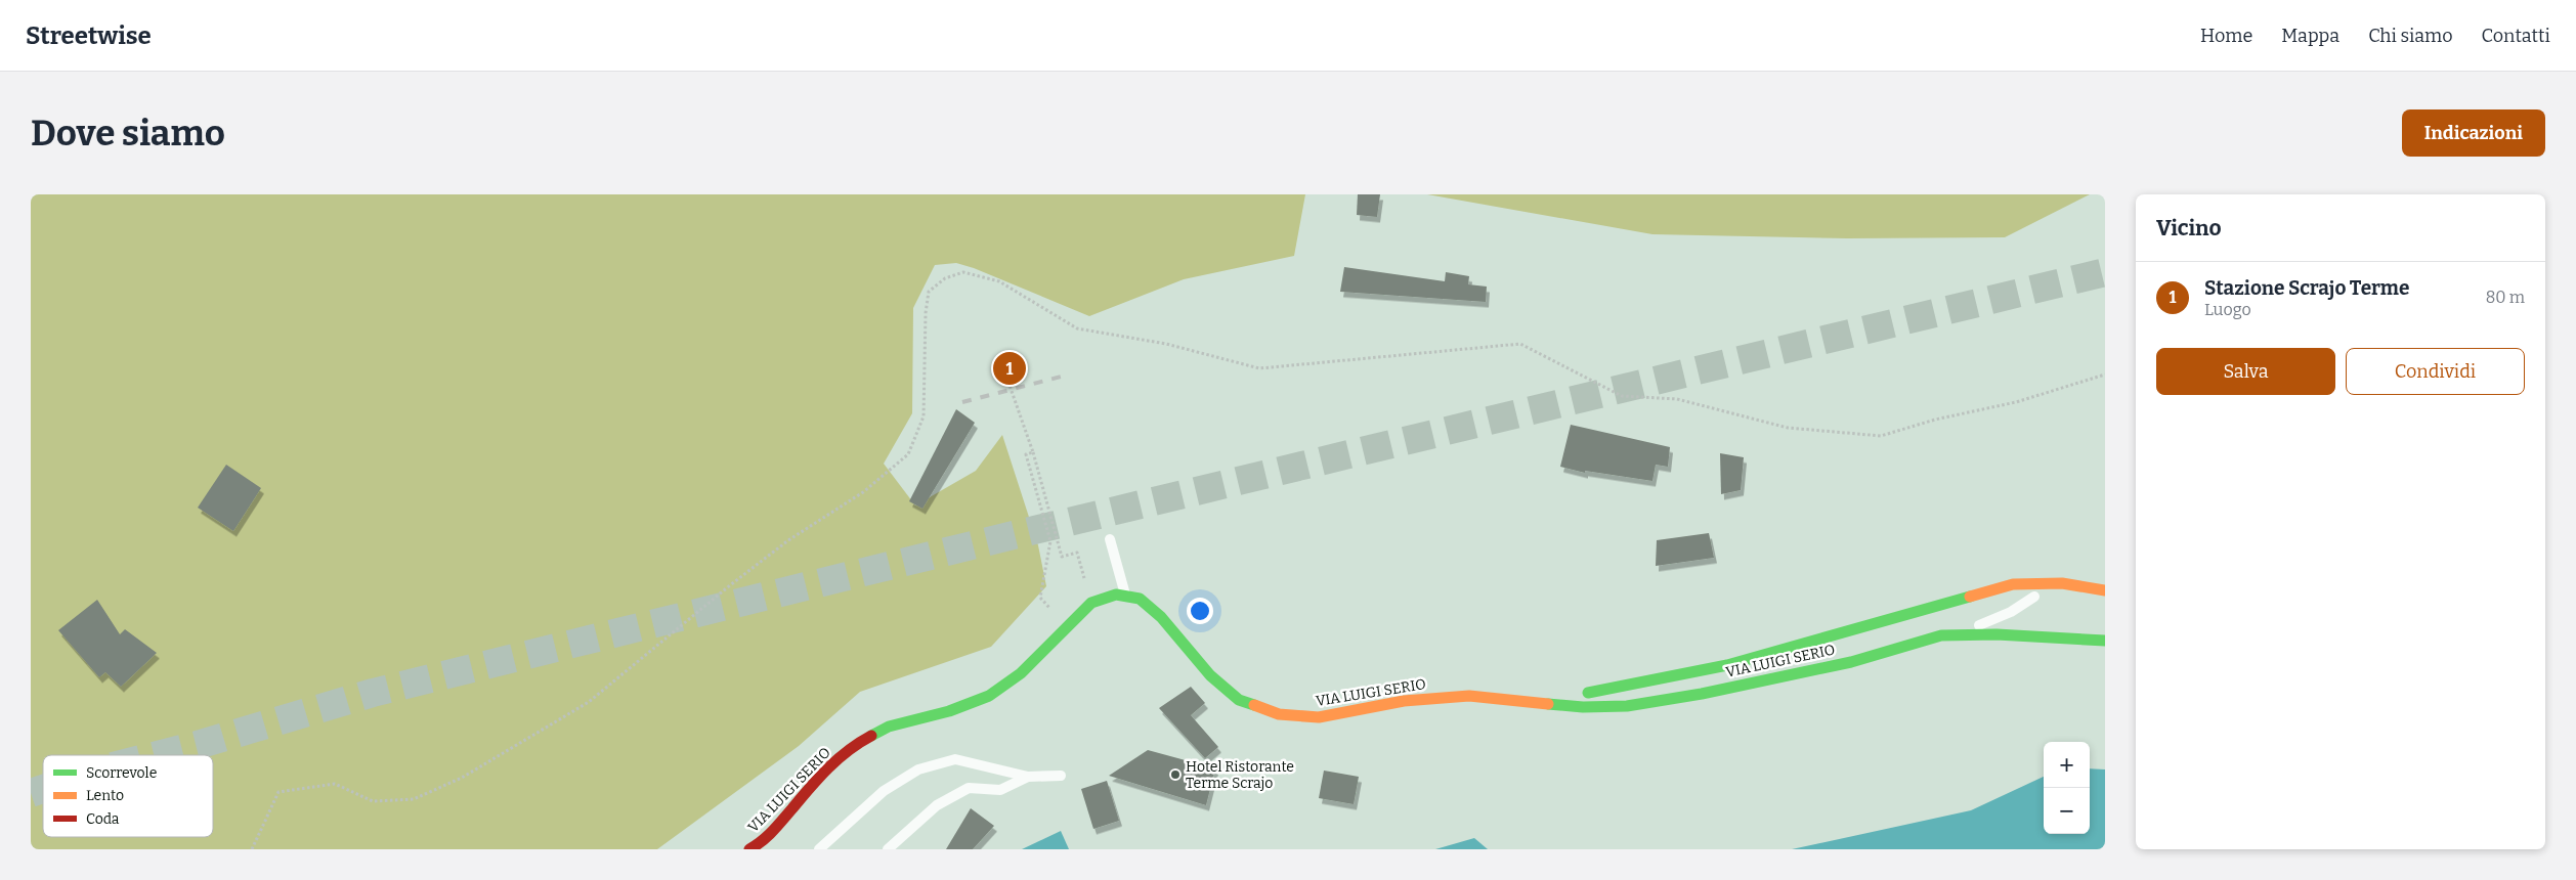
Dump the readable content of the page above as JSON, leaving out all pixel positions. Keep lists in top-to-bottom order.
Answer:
{
  "streets": {
    "main road": ["VIA LUIGI SERIO"]
  },
  "places": ["Hotel Ristorante Terme Scrajo"],
  "legend": ["Scorrevole", "Lento", "Coda"],
  "page": {
    "header": "Streetwise",
    "nav": [
      "Home",
      "Mappa",
      "Chi siamo",
      "Contatti"
    ],
    "buttons": [
      "Indicazioni",
      ["Salva", "Condividi"]
    ],
    "title": "Dove siamo",
    "heading": "Vicino",
    "list": [
      {
        "mark": "1",
        "name": "Stazione Scrajo Terme",
        "note": "Luogo",
        "value": "80 m"
      }
    ],
    "pins": "1",
    "map_buttons": ["+", "−"]
  }
}
